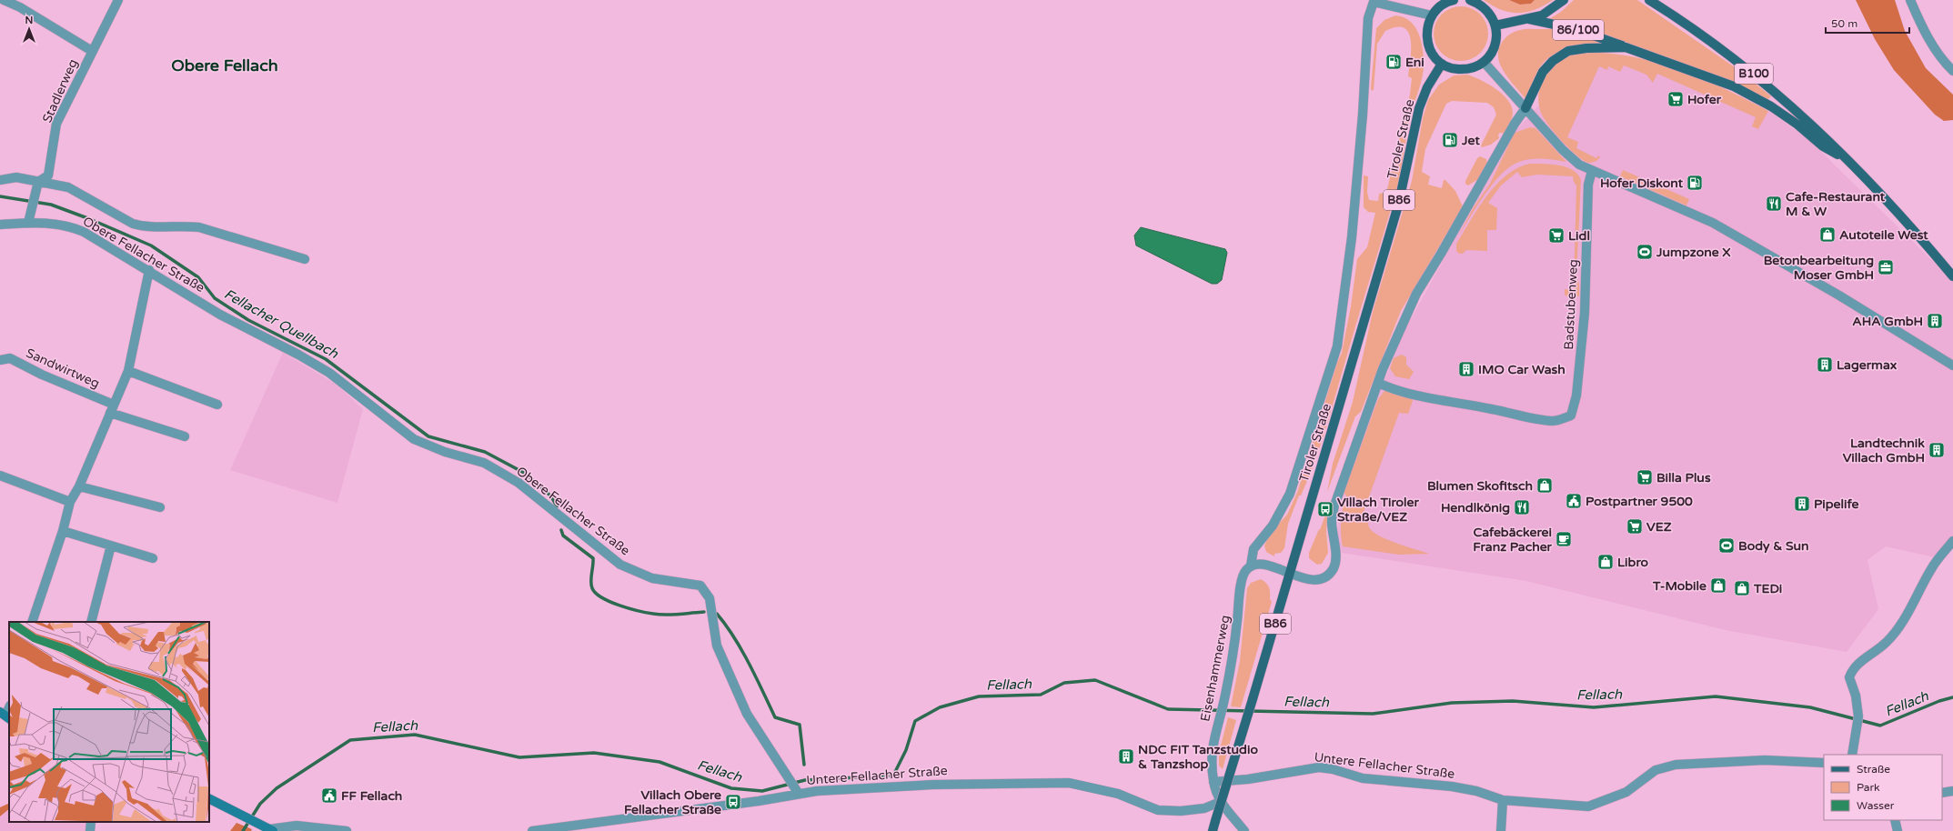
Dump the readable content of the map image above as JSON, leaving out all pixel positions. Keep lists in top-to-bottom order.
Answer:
{
  "streets": {
    "main road": [
      "86/100",
      "B100",
      "Tiroler Straße",
      "B86"
    ],
    "street": [
      "Stadlerweg",
      "Obere Fellacher Straße",
      "Badstubenweg",
      "Sandwirtweg",
      "Eisenhammerweg",
      "Untere Fellacher Straße"
    ]
  },
  "crossings": [
    ["Stadlerweg", "Obere Fellacher Straße"],
    ["Obere Fellacher Straße", "Untere Fellacher Straße"],
    ["Eisenhammerweg", "Untere Fellacher Straße"]
  ],
  "districts": ["Obere Fellach"],
  "water": ["Fellacher Quellbach", "Fellach"],
  "places": {
    "fuel station": ["Eni", "Jet", "Hofer Diskont"],
    "supermarket": [
      "Hofer",
      "Lidl",
      "Billa Plus",
      "VEZ"
    ],
    "restaurant": ["Cafe-Restaurant M & W", "Hendlkönig"],
    "shop": [
      "Autoteile West",
      "Blumen Skofitsch",
      "Libro",
      "T-Mobile",
      "TEDi"
    ],
    "sports": ["Jumpzone X", "Body & Sun"],
    "office": ["Betonbearbeitung Moser GmbH"],
    "building": [
      "AHA GmbH",
      "Lagermax",
      "IMO Car Wash",
      "Landtechnik Villach GmbH",
      "Pipelife",
      "NDC FIT Tanzstudio & Tanzshop"
    ],
    "public building": ["Postpartner 9500", "FF Fellach"],
    "bus stop": ["Villach Tiroler Straße/VEZ", "Villach Obere Fellacher Straße"],
    "cafe": ["Cafebäckerei Franz Pacher"]
  },
  "legend": ["Straße", "Park", "Wasser"],
  "scale_bar": "50 m",
  "north": "top"
}
